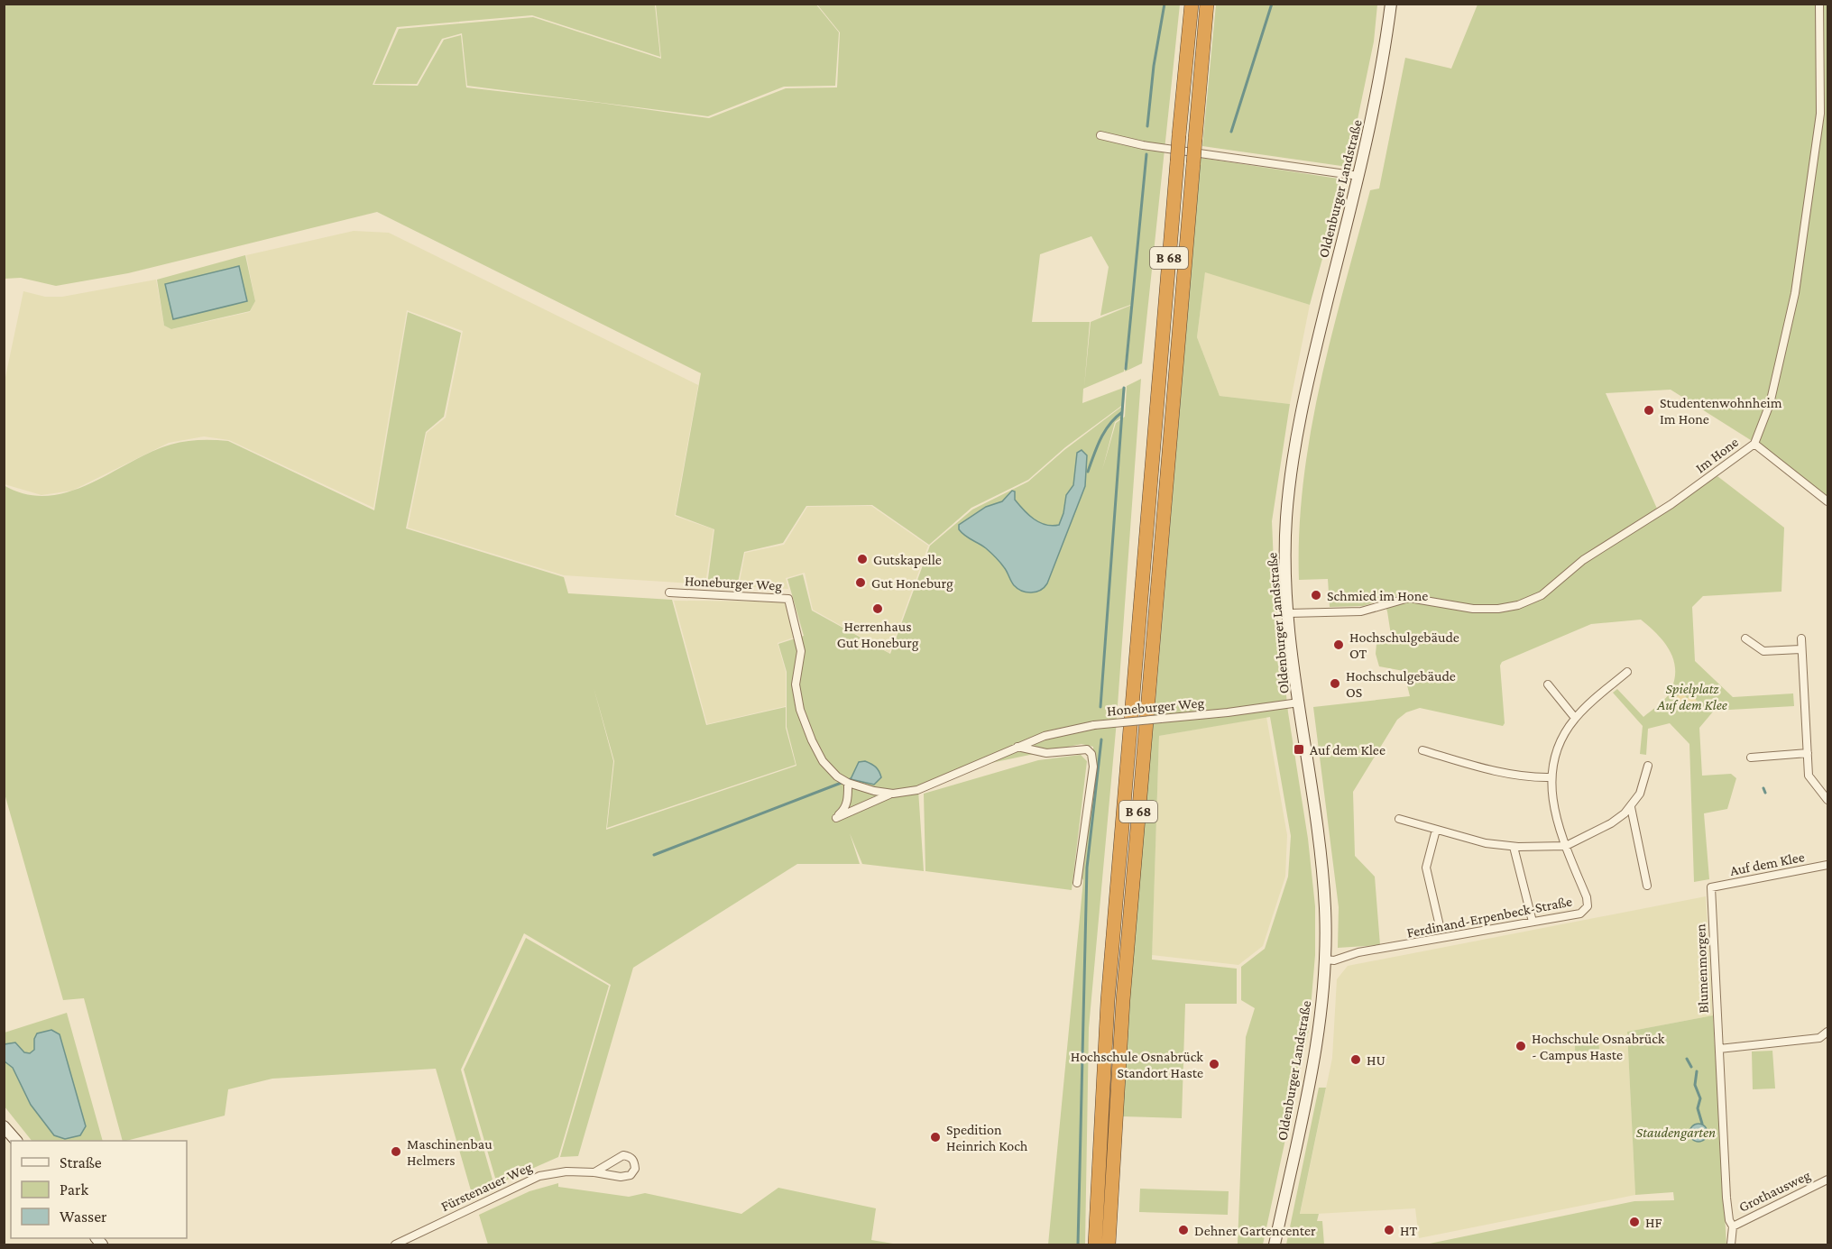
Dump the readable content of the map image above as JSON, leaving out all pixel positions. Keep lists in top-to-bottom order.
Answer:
{
  "streets": {
    "highway": ["B 68"],
    "street": [
      "Oldenburger Landstraße",
      "Im Hone",
      "Honeburger Weg",
      "Auf dem Klee",
      "Ferdinand-Erpenbeck-Straße",
      "Blumenmorgen",
      "Fürstenauer Weg",
      "Grothausweg"
    ]
  },
  "crossings": [
    ["Oldenburger Landstraße", "Im Hone"],
    ["Oldenburger Landstraße", "Honeburger Weg"],
    ["Oldenburger Landstraße", "Ferdinand-Erpenbeck-Straße"],
    ["Auf dem Klee", "Blumenmorgen"],
    ["Blumenmorgen", "Grothausweg"]
  ],
  "parks": ["Spielplatz Auf dem Klee", "Staudengarten"],
  "places": {
    "other": [
      "Studentenwohnheim Im Hone",
      "Gutskapelle",
      "Gut Honeburg",
      "Schmied im Hone",
      "Herrenhaus Gut Honeburg",
      "Hochschulgebäude OT",
      "Hochschulgebäude OS",
      "Hochschule Osnabrück - Campus Haste",
      "HU",
      "Hochschule Osnabrück Standort Haste",
      "Spedition Heinrich Koch",
      "Maschinenbau Helmers",
      "HF",
      "Dehner Gartencenter",
      "HT"
    ],
    "transit": ["Auf dem Klee"]
  },
  "legend": ["Straße", "Park", "Wasser"]
}
